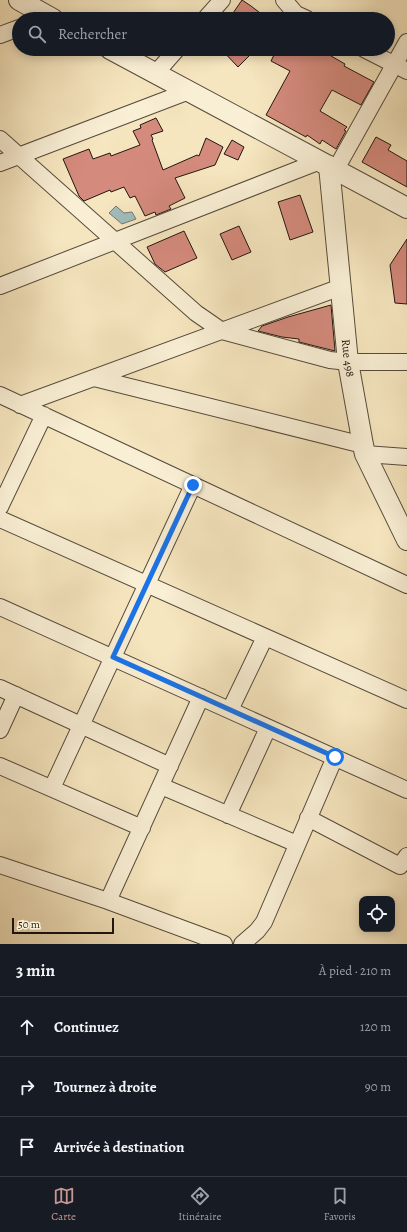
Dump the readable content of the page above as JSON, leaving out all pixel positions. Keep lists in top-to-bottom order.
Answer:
{
  "streets": {
    "street": ["Rue 498"]
  },
  "scale_bar": "50 m",
  "page": {
    "search": "Rechercher",
    "scale": "50 m",
    "heading": ["3 min", "À pied · 210 m"],
    "list": [
      ["Continuez", "120 m"],
      ["Tournez à droite", "90 m"],
      "Arrivée à destination"
    ],
    "nav": ["Carte", "Itinéraire", "Favoris"]
  }
}
